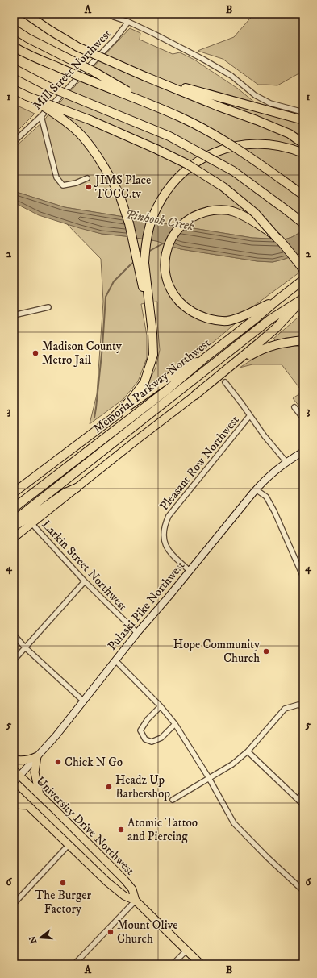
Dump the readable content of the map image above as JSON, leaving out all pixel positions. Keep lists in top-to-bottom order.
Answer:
{
  "streets": {
    "highway": ["Memorial Parkway Northwest"],
    "main road": ["Pulaski Pike Northwest", "University Drive Northwest"],
    "street": ["Mill Street Northwest", "Pleasant Row Northwest", "Larkin Street Northwest"]
  },
  "crossings": [
    ["Pleasant Row Northwest", "Pulaski Pike Northwest"],
    ["Larkin Street Northwest", "Pulaski Pike Northwest"],
    ["Pulaski Pike Northwest", "University Drive Northwest"]
  ],
  "water": ["Pinhook Creek"],
  "places": [
    "JIMS Place TOCC.tv",
    "Madison County Metro Jail",
    "Hope Community Church",
    "Chick N Go",
    "Headz Up Barbershop",
    "Atomic Tattoo and Piercing",
    "The Burger Factory",
    "Mount Olive Church"
  ],
  "north": "left",
  "grid": {
    "columns": ["A", "B"],
    "rows": [
      "1",
      "2",
      "3",
      "4",
      "5",
      "6"
    ]
  }
}
